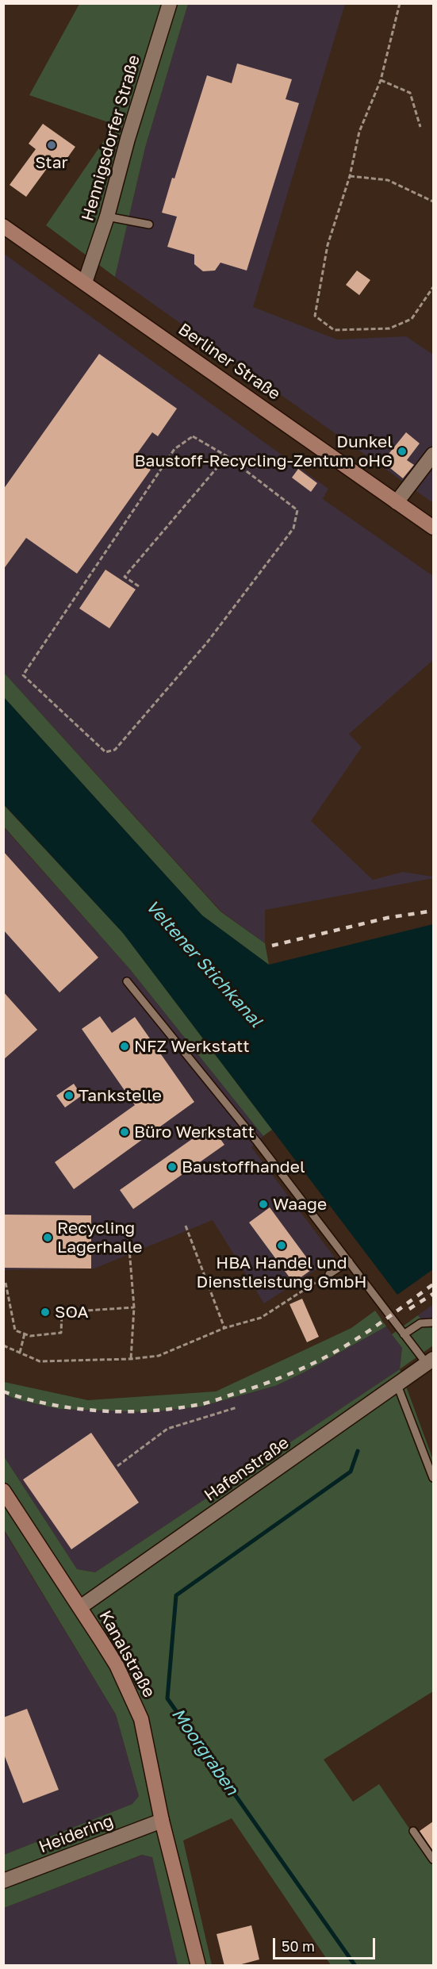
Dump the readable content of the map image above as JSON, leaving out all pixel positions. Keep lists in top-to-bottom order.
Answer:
{
  "streets": {
    "main road": ["Berliner Straße", "Kanalstraße"],
    "street": ["Hennigsdorfer Straße", "Hafenstraße", "Heidering"]
  },
  "crossings": [
    ["Hennigsdorfer Straße", "Berliner Straße"],
    ["Hafenstraße", "Kanalstraße"],
    ["Kanalstraße", "Heidering"]
  ],
  "water": ["Veltener Stichkanal", "Moorgraben"],
  "places": [
    "Star",
    "Dunkel Baustoff-Recycling-Zentum oHG",
    "NFZ Werkstatt",
    "Tankstelle",
    "Büro Werkstatt",
    "Baustoffhandel",
    "Waage",
    "Recycling Lagerhalle",
    "HBA Handel und Dienstleistung GmbH",
    "SOA"
  ],
  "scale_bar": "50 m"
}
